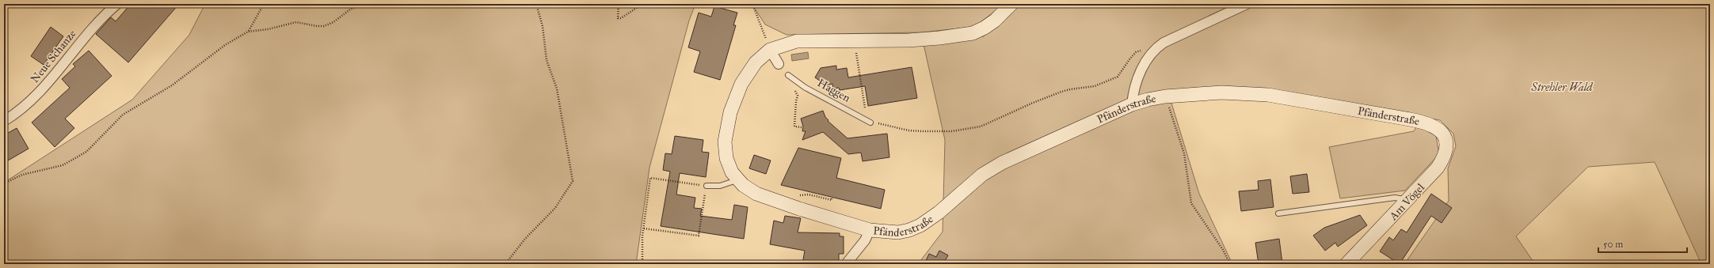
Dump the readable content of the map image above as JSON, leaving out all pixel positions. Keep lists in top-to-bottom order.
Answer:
{
  "streets": {
    "street": ["Neue Schanze", "Pfänderstraße", "Am Vögel"],
    "lane": ["Haggen"]
  },
  "crossings": [
    ["Pfänderstraße", "Am Vögel"]
  ],
  "parks": ["Strehler Wald"],
  "scale_bar": "50 m"
}
